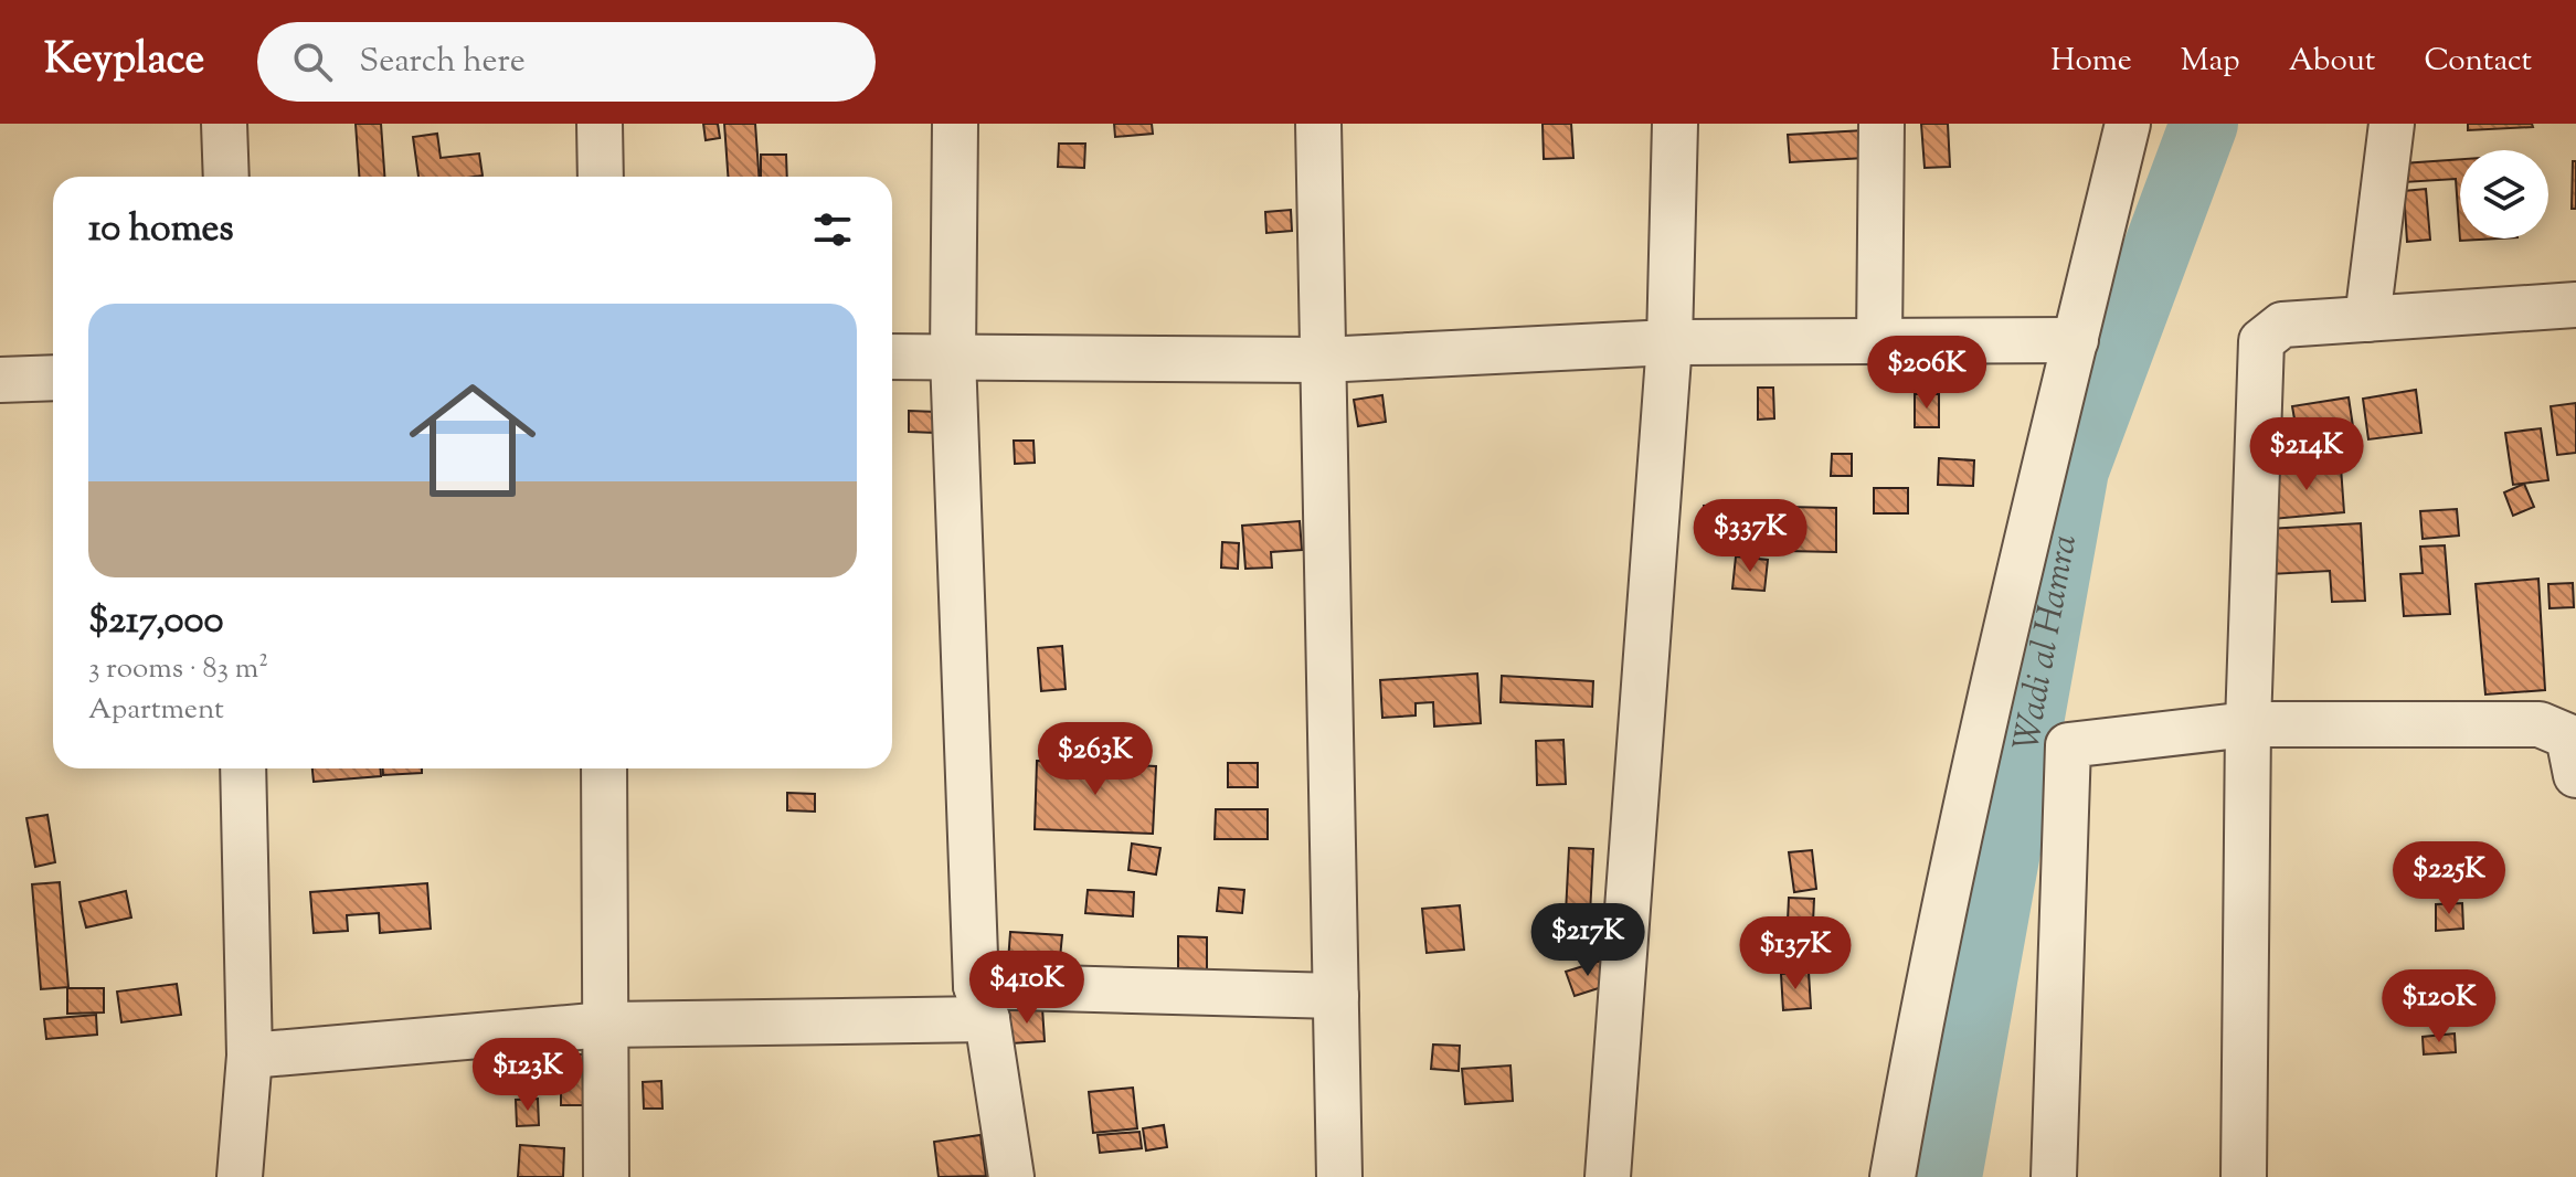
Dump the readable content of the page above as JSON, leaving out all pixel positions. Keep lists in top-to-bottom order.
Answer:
{
  "water": ["Wadi al Hamra"],
  "page": {
    "header": "Keyplace",
    "search": "Search here",
    "nav": [
      "Home",
      "Map",
      "About",
      "Contact"
    ],
    "heading": "10 homes",
    "list": [
      {
        "name": "$217,000",
        "note": "3 rooms · 83 m² · Apartment"
      }
    ],
    "price": [
      "$206K",
      "$214K",
      "$337K",
      "$263K",
      "$225K",
      "$217K",
      "$137K",
      "$410K",
      "$120K",
      "$123K"
    ]
  }
}
